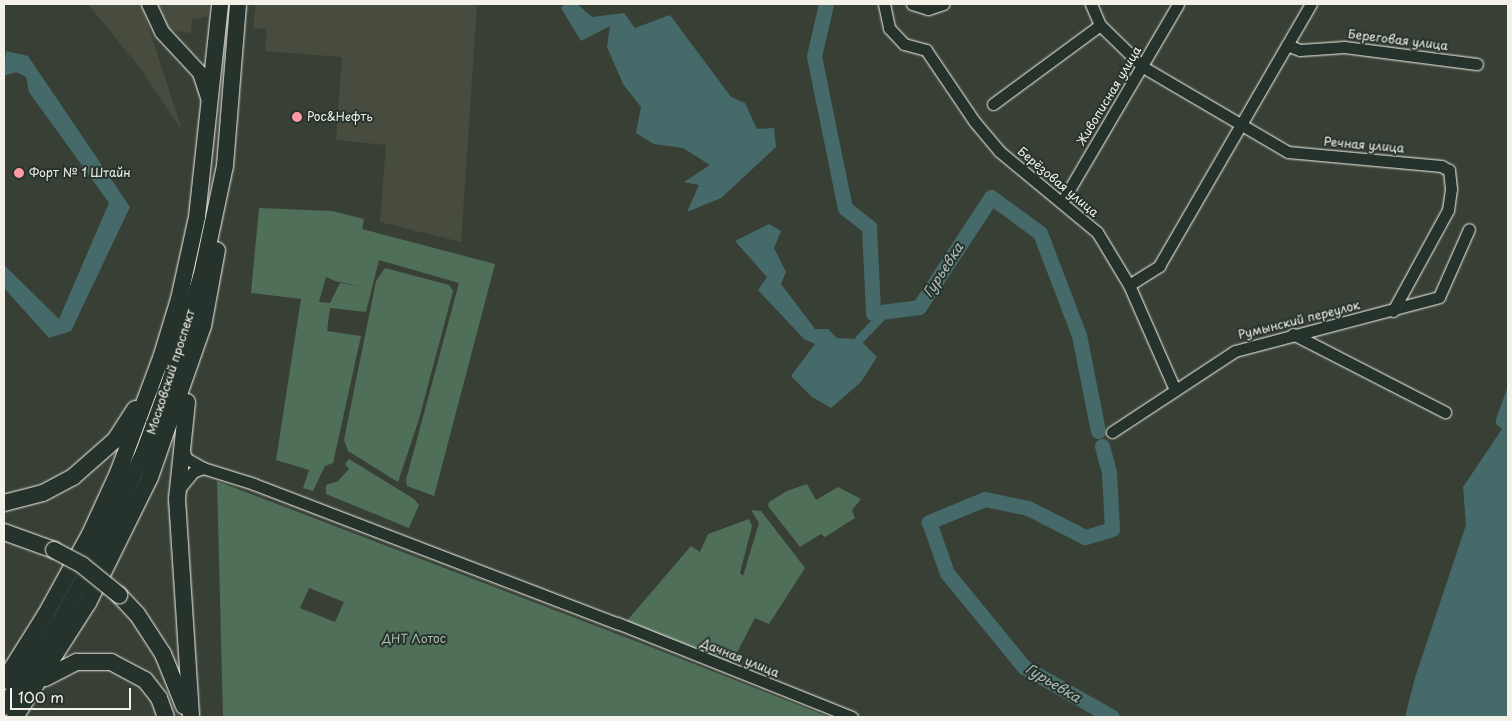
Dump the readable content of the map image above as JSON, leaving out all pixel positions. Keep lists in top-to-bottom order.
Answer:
{
  "streets": {
    "highway": ["Московский проспект"],
    "street": [
      "Береговая улица",
      "Живописная улица",
      "Речная улица",
      "Берёзовая улица",
      "Румынский переулок",
      "Дачная улица"
    ]
  },
  "crossings": [
    ["Живописная улица", "Речная улица"],
    ["Живописная улица", "Берёзовая улица"],
    ["Речная улица", "Румынский переулок"],
    ["Берёзовая улица", "Румынский переулок"]
  ],
  "water": ["Гурьевка"],
  "parks": ["ДНТ Лотос"],
  "places": ["Рос&Нефть", "Форт № 1 Штайн"],
  "scale_bar": "100 m"
}
